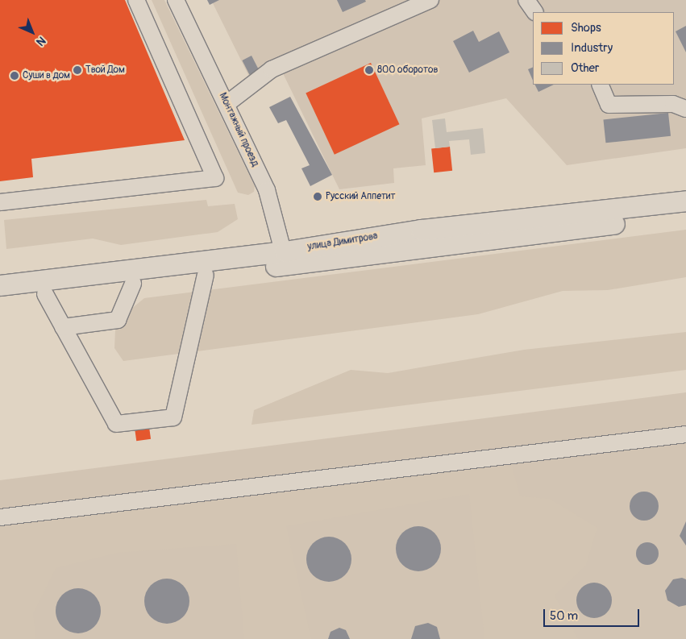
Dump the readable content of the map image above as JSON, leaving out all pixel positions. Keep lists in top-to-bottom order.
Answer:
{
  "streets": {
    "main road": ["улица Димитрова"],
    "street": ["Монтажный проезд"]
  },
  "crossings": [
    ["Монтажный проезд", "улица Димитрова"]
  ],
  "places": [
    "Твой Дом",
    "800 оборотов",
    "Суши в дом",
    "Русский Аппетит"
  ],
  "legend": ["Shops", "Industry", "Other"],
  "scale_bar": "50 m",
  "north": "bottom right"
}
